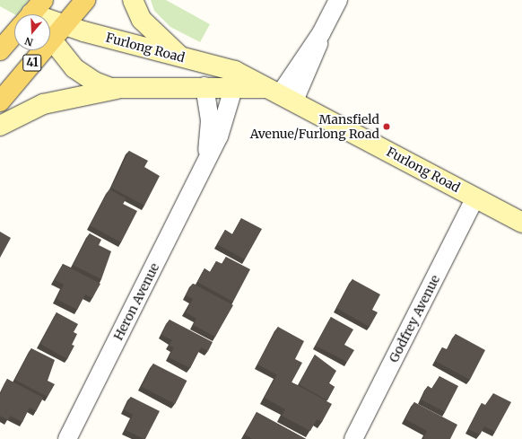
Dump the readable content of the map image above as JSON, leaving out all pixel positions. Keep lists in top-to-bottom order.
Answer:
{
  "streets": {
    "main road": ["41"],
    "street": ["Furlong Road", "Heron Avenue", "Godfrey Avenue"]
  },
  "crossings": [
    ["Furlong Road", "Heron Avenue"],
    ["Furlong Road", "Godfrey Avenue"]
  ],
  "places": ["Mansfield Avenue/Furlong Road"],
  "north": "bottom"
}
